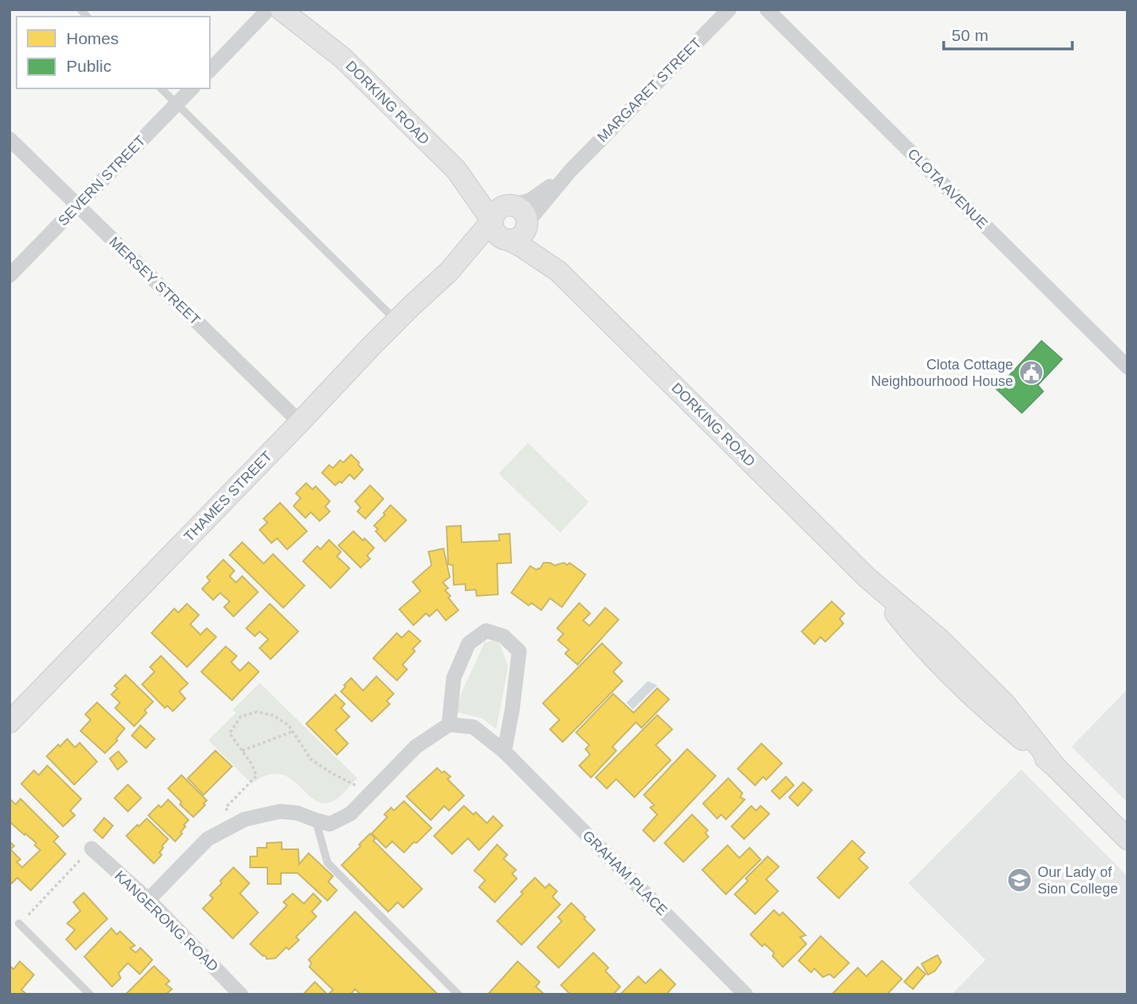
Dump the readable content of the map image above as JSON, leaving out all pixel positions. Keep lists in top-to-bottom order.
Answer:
{
  "streets": {
    "main road": ["DORKING ROAD", "THAMES STREET"],
    "street": [
      "MARGARET STREET",
      "SEVERN STREET",
      "CLOTA AVENUE",
      "MERSEY STREET",
      "GRAHAM PLACE",
      "KANGERONG ROAD"
    ]
  },
  "crossings": [
    ["MARGARET STREET", "DORKING ROAD"],
    ["MARGARET STREET", "THAMES STREET"],
    ["DORKING ROAD", "THAMES STREET"],
    ["SEVERN STREET", "MERSEY STREET"],
    ["MERSEY STREET", "THAMES STREET"]
  ],
  "places": {
    "public building": ["Clota Cottage Neighbourhood House"],
    "school or university": ["Our Lady of Sion College"]
  },
  "legend": ["Homes", "Public"],
  "scale_bar": "50 m"
}
